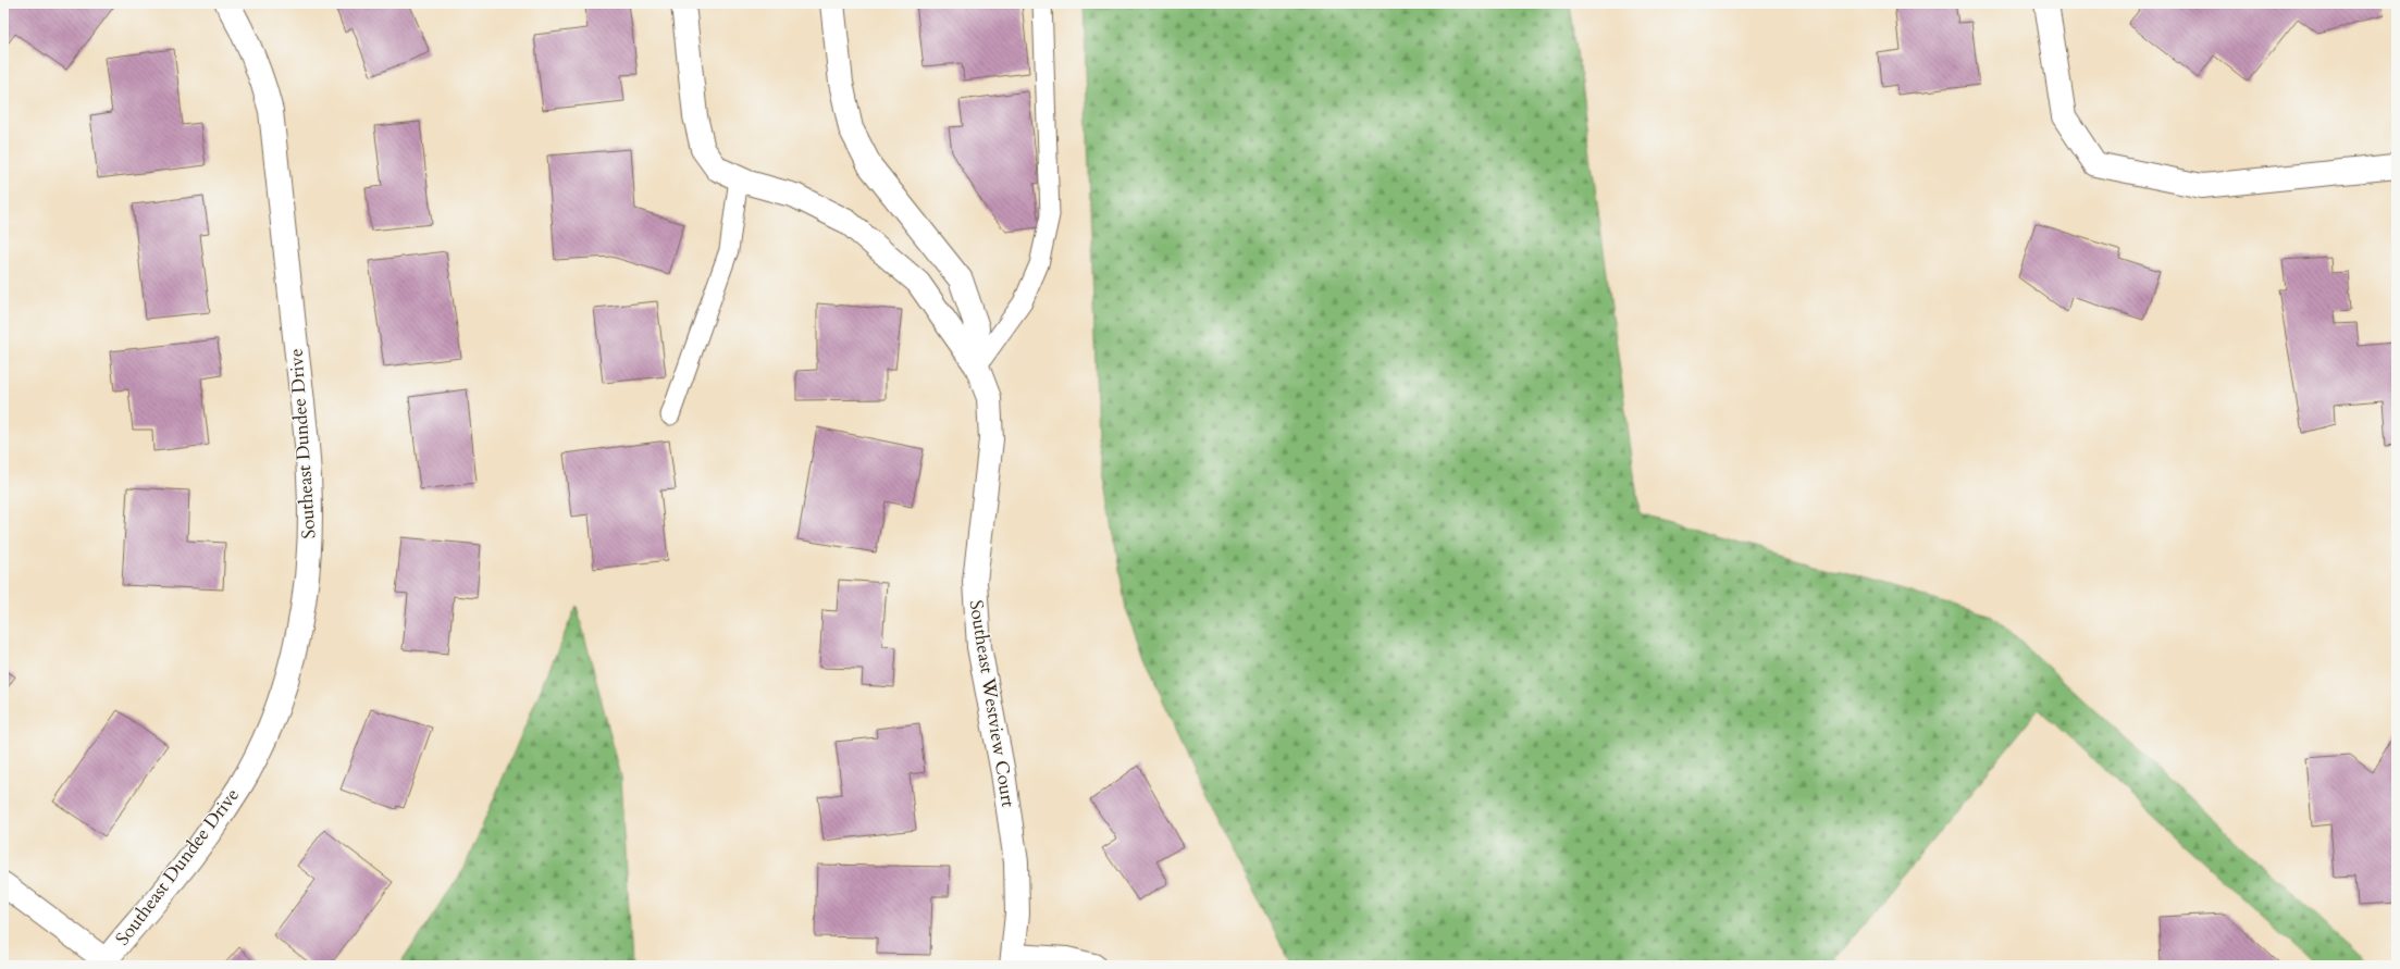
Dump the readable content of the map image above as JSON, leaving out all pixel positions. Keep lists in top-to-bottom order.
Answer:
{
  "streets": {
    "street": ["Southeast Dundee Drive", "Southeast Westview Court"]
  }
}
